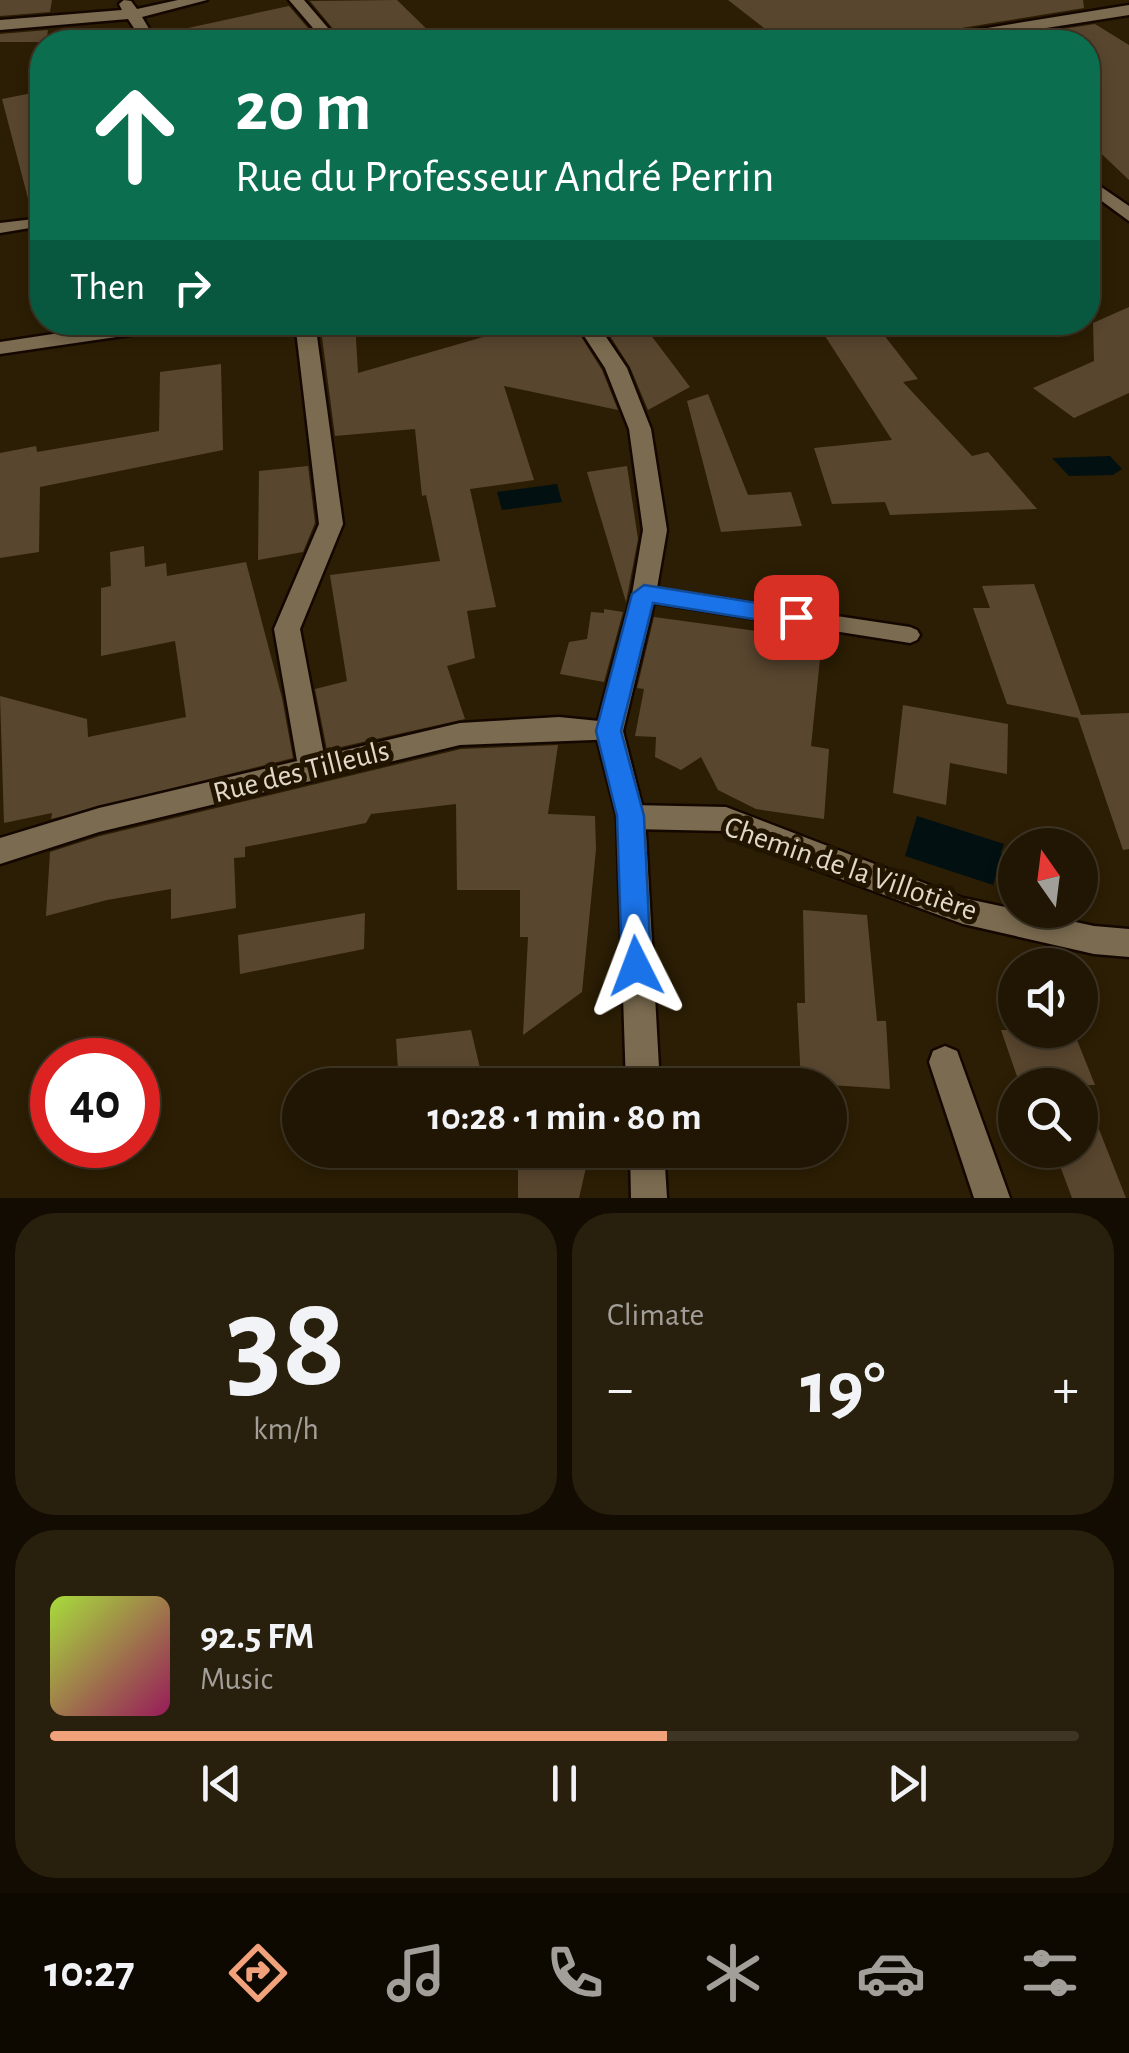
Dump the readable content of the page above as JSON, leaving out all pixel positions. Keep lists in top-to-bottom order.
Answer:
{
  "streets": {
    "street": ["Rue des Tilleuls", "Chemin de la Villotière"]
  },
  "north": "top",
  "page": {
    "turn": ["20 m", "Rue du Professeur André Perrin"],
    "then": "Then",
    "limit": "40",
    "trip": "10:28 · 1 min · 80 m",
    "tile": [
      ["38", "km/h"],
      "Climate"
    ],
    "heat": ["−", "19°", "+"],
    "song": ["92.5 FM", "Music"],
    "tabs": "10:27"
  }
}
